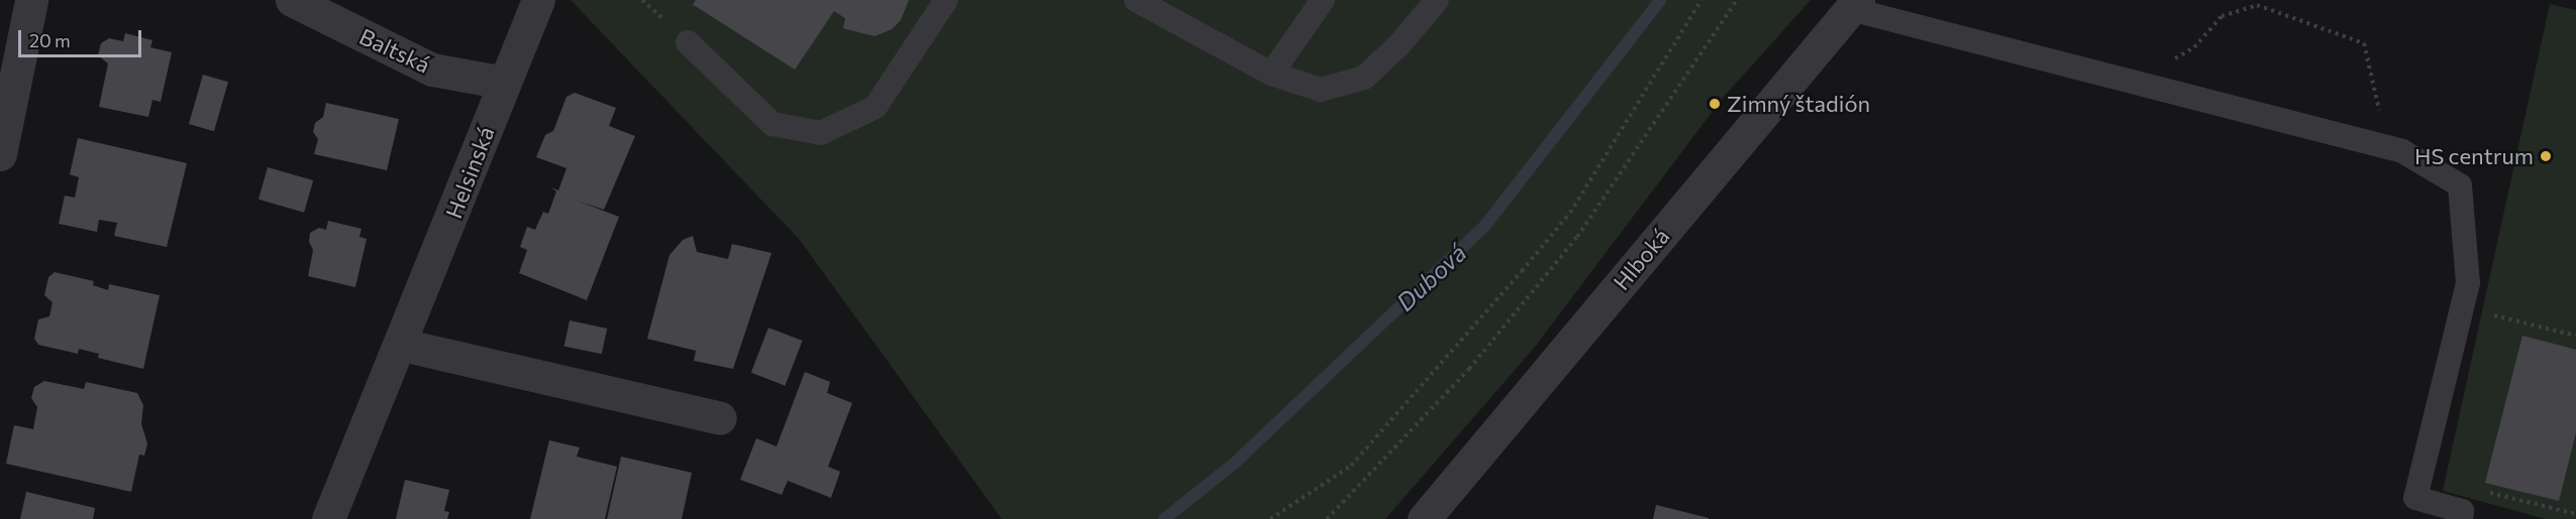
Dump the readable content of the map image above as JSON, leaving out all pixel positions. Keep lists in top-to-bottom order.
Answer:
{
  "streets": {
    "street": ["Baltská", "Helsinská", "Hlboká"]
  },
  "crossings": [
    ["Baltská", "Helsinská"]
  ],
  "water": ["Dubová"],
  "places": ["Zimný štadión", "HS centrum"],
  "scale_bar": "20 m"
}
